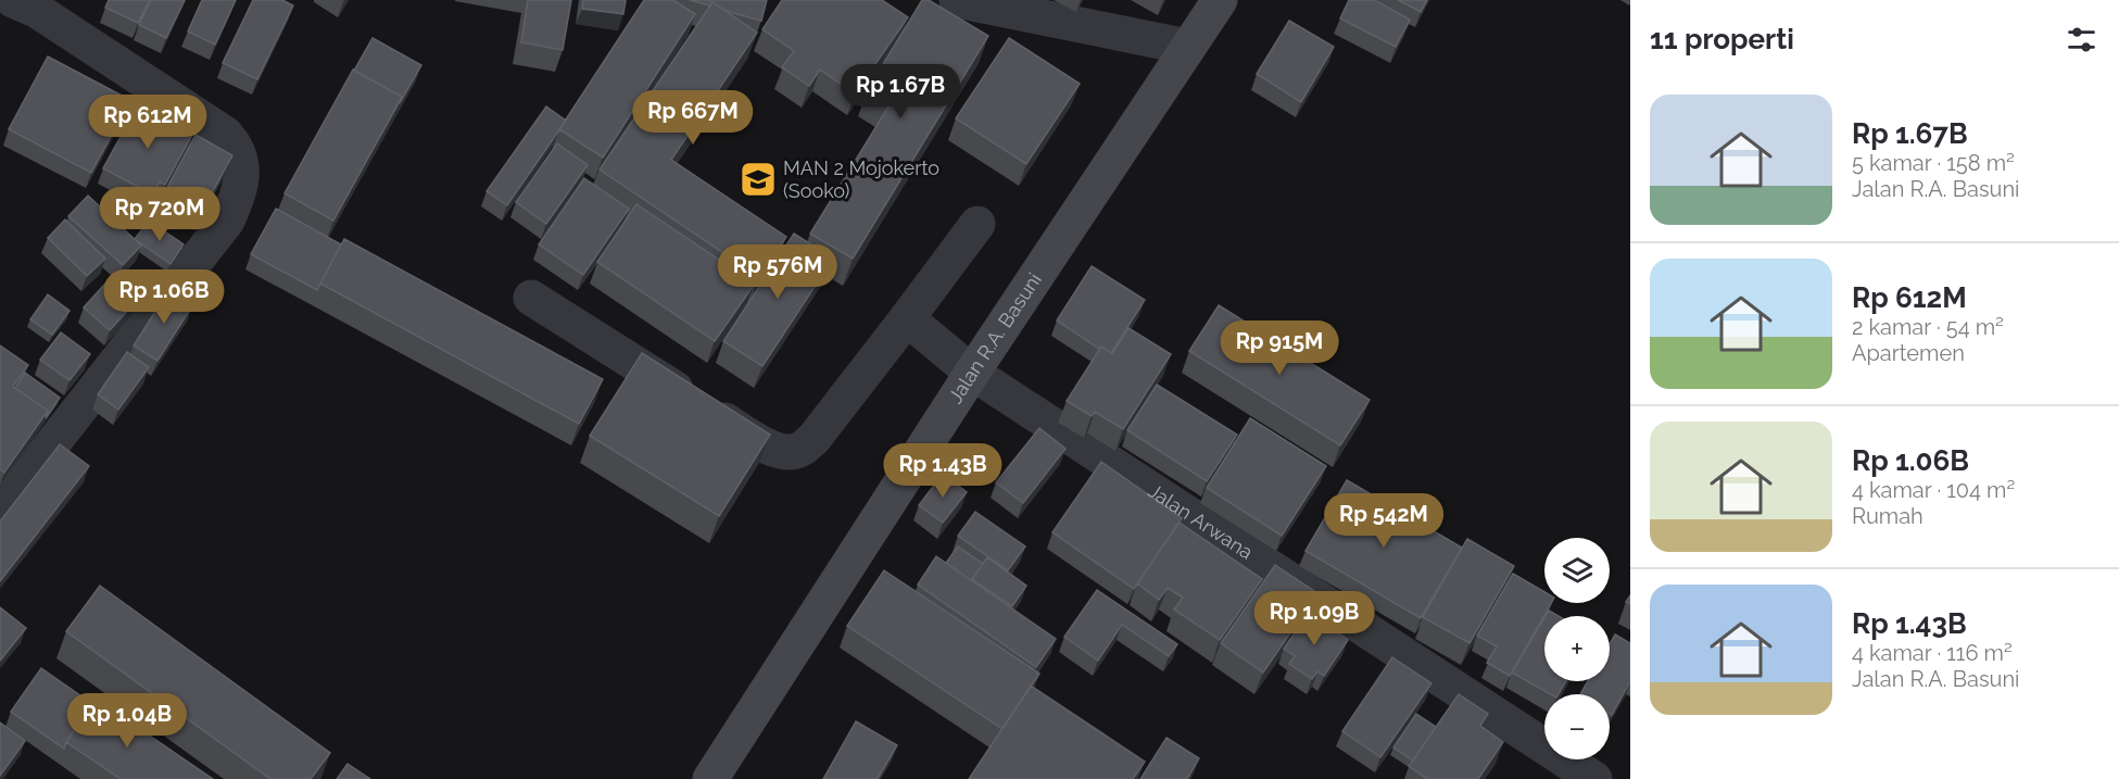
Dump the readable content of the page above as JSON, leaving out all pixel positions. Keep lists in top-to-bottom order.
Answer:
{
  "streets": {
    "main road": ["Jalan R.A. Basuni"],
    "street": ["Jalan Arwana"]
  },
  "crossings": [
    ["Jalan R.A. Basuni", "Jalan Arwana"]
  ],
  "places": {
    "school or university": ["MAN 2 Mojokerto (Sooko)"]
  },
  "page": {
    "heading": "11 properti",
    "price": [
      "Rp 1.67B",
      "Rp 667M",
      "Rp 612M",
      "Rp 720M",
      "Rp 576M",
      "Rp 1.06B",
      "Rp 915M",
      "Rp 1.43B",
      "Rp 542M",
      "Rp 1.09B",
      "Rp 1.04B"
    ],
    "list": [
      {
        "name": "Rp 1.67B",
        "note": "5 kamar · 158 m² · Jalan R.A. Basuni"
      },
      {
        "name": "Rp 612M",
        "note": "2 kamar · 54 m² · Apartemen"
      },
      {
        "name": "Rp 1.06B",
        "note": "4 kamar · 104 m² · Rumah"
      },
      {
        "name": "Rp 1.43B",
        "note": "4 kamar · 116 m² · Jalan R.A. Basuni"
      }
    ],
    "map_buttons": ["+", "−"]
  }
}
